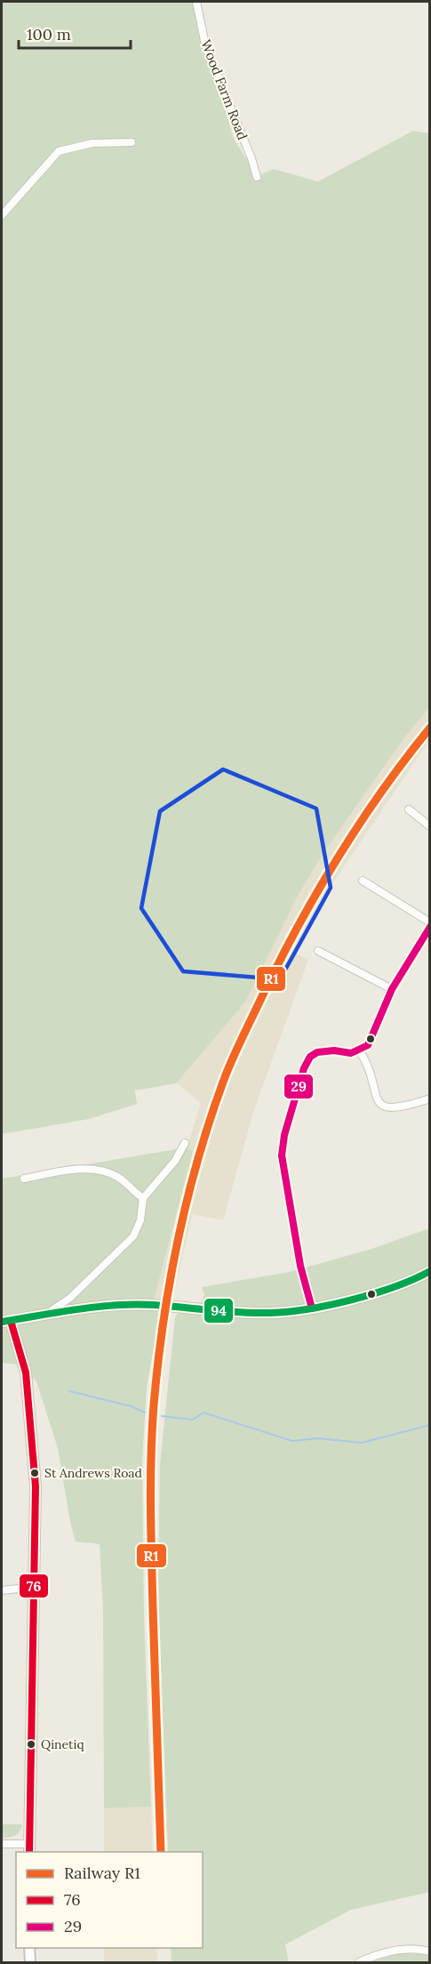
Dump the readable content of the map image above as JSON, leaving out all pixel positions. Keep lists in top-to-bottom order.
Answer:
{
  "streets": {
    "street": ["Wood Farm Road"]
  },
  "places": ["St Andrews Road", "Qinetiq"],
  "lines": [
    "rail line R1",
    "transit line 29",
    "transit line 94",
    "transit line 76"
  ],
  "legend": ["Railway R1", "76", "29"],
  "scale_bar": "100 m"
}
